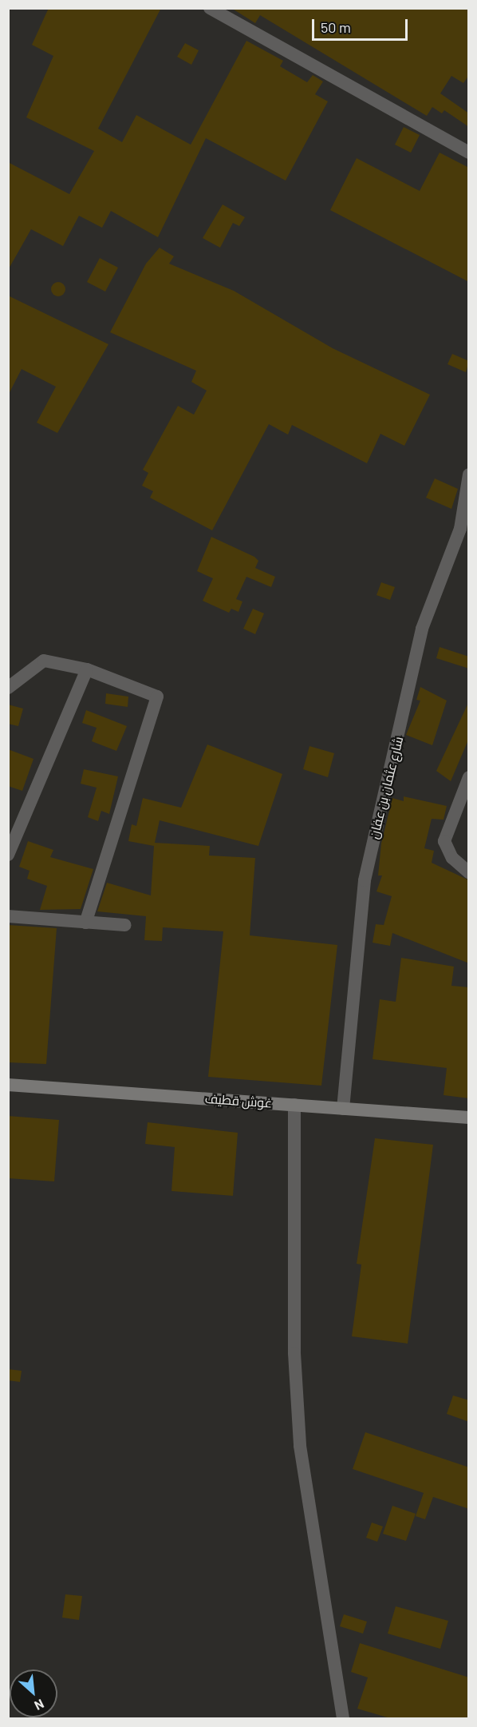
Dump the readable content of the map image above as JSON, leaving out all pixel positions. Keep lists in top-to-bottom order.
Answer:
{
  "streets": {
    "main road": ["غوش قطيف"],
    "street": ["شارع عثمان بن عفان"]
  },
  "crossings": [
    ["شارع عثمان بن عفان", "غوش قطيف"]
  ],
  "scale_bar": "50 m",
  "north": "bottom right"
}
